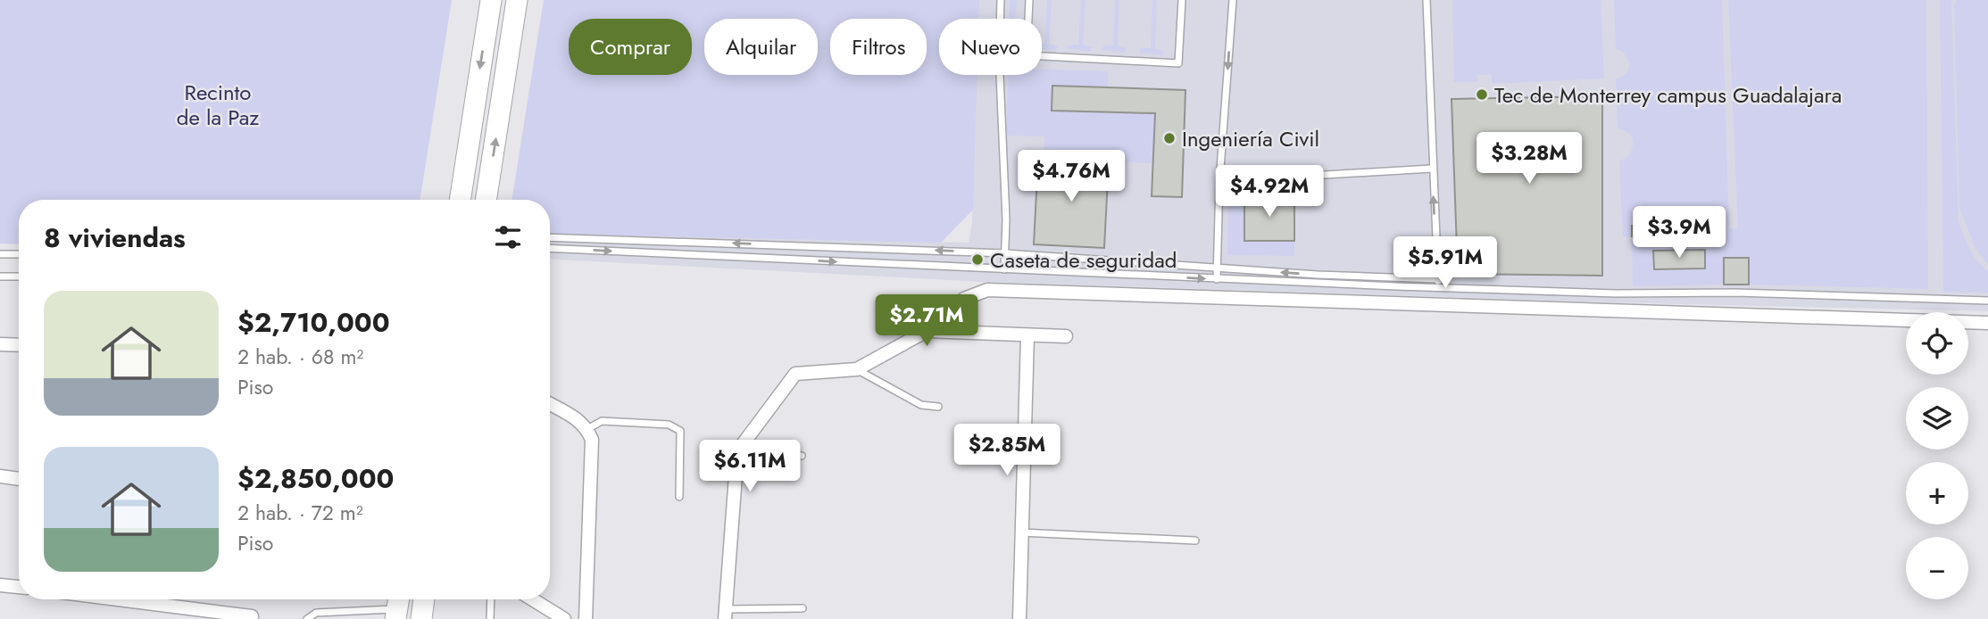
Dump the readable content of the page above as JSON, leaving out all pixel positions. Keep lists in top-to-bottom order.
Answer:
{
  "parks": ["Recinto de la Paz"],
  "places": ["Tec de Monterrey campus Guadalajara", "Ingeniería Civil", "Caseta de seguridad"],
  "page": {
    "chip": [
      "Comprar",
      "Alquilar",
      "Filtros",
      "Nuevo"
    ],
    "price": [
      "$3.28M",
      "$4.76M",
      "$4.92M",
      "$3.9M",
      "$5.91M",
      "$2.71M",
      "$2.85M",
      "$6.11M"
    ],
    "heading": "8 viviendas",
    "list": [
      {
        "name": "$2,710,000",
        "note": "2 hab. · 68 m² · Piso"
      },
      {
        "name": "$2,850,000",
        "note": "2 hab. · 72 m² · Piso"
      }
    ],
    "map_buttons": ["+", "−"]
  }
}
